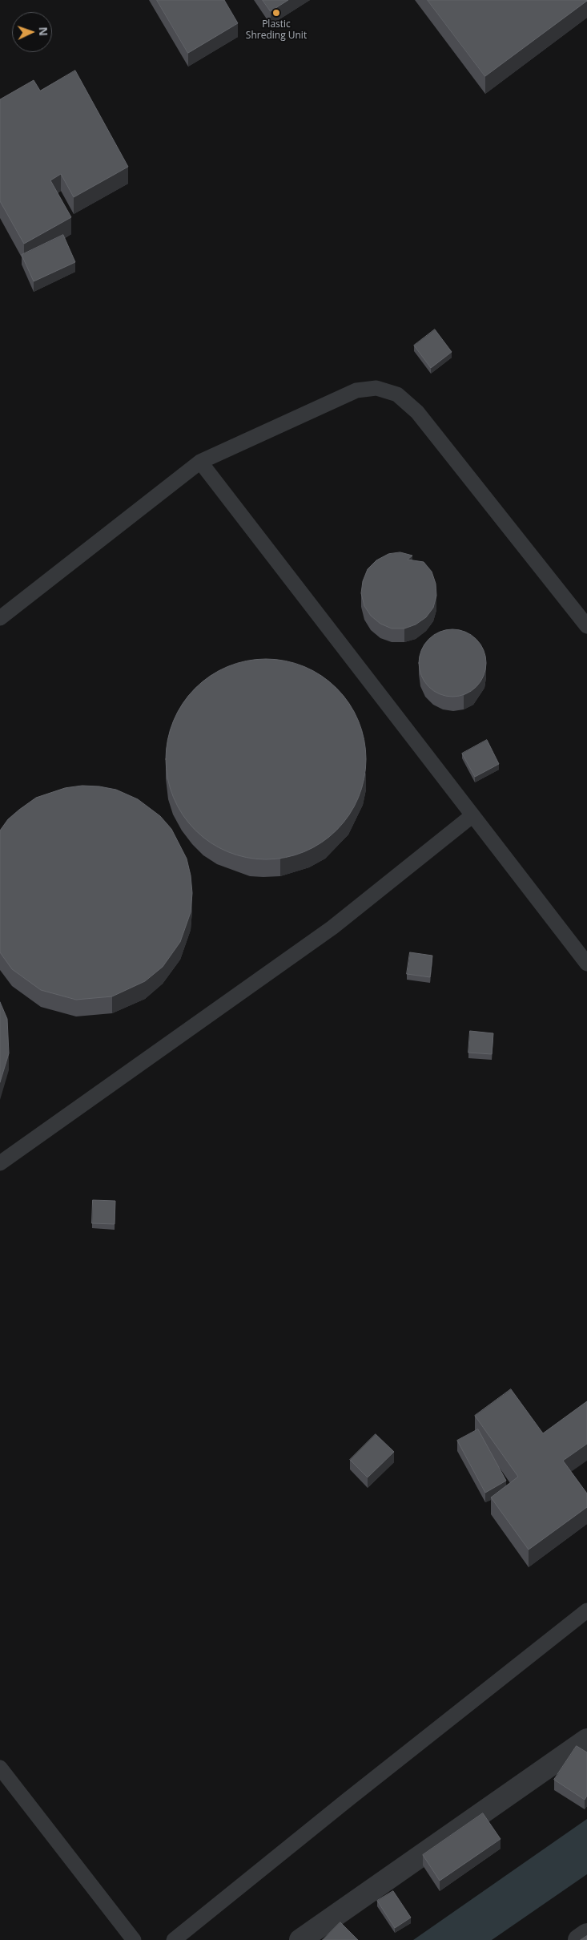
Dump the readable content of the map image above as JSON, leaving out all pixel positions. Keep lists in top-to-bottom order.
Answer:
{
  "places": ["Plastic Shreding Unit"],
  "north": "right"
}
